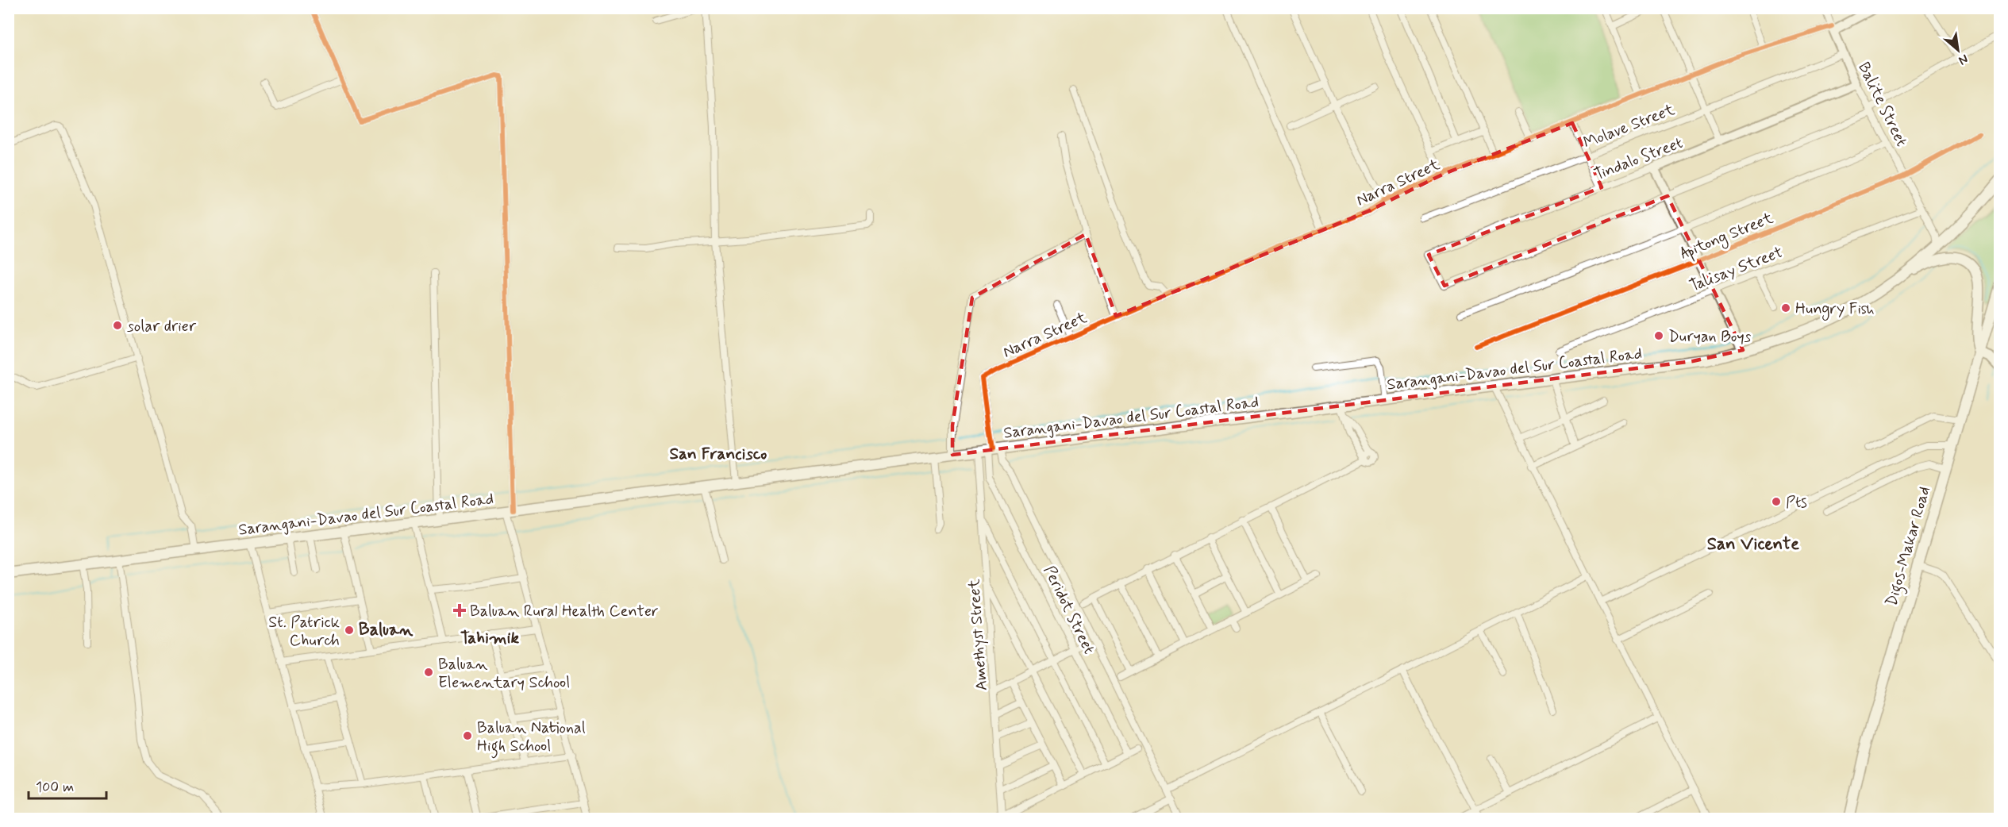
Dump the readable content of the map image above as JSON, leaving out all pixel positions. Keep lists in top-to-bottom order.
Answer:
{
  "streets": {
    "main road": ["Sarangani-Davao del Sur Coastal Road", "Digos-Makar Road"],
    "street": [
      "Balite Street",
      "Molave Street",
      "Tindalo Street",
      "Narra Street",
      "Apitong Street",
      "Talisay Street",
      "Peridot Street",
      "Amethyst Street"
    ]
  },
  "crossings": [
    ["Balite Street", "Molave Street"],
    ["Balite Street", "Tindalo Street"],
    ["Balite Street", "Narra Street"],
    ["Balite Street", "Apitong Street"],
    ["Balite Street", "Talisay Street"],
    ["Balite Street", "Sarangani-Davao del Sur Coastal Road"],
    ["Narra Street", "Sarangani-Davao del Sur Coastal Road"],
    ["Narra Street", "Amethyst Street"],
    ["Sarangani-Davao del Sur Coastal Road", "Digos-Makar Road"],
    ["Sarangani-Davao del Sur Coastal Road", "Amethyst Street"]
  ],
  "districts": [
    "San Francisco",
    "San Vicente",
    "Baluan",
    "Tahimik"
  ],
  "places": {
    "other": [
      "Hungry Fish",
      "solar drier",
      "Duryan Boys",
      "Pts",
      "St. Patrick Church",
      "Baluan Elementary School",
      "Baluan National High School"
    ],
    "health": ["Baluan Rural Health Center"]
  },
  "scale_bar": "100 m",
  "north": "bottom right"
}
